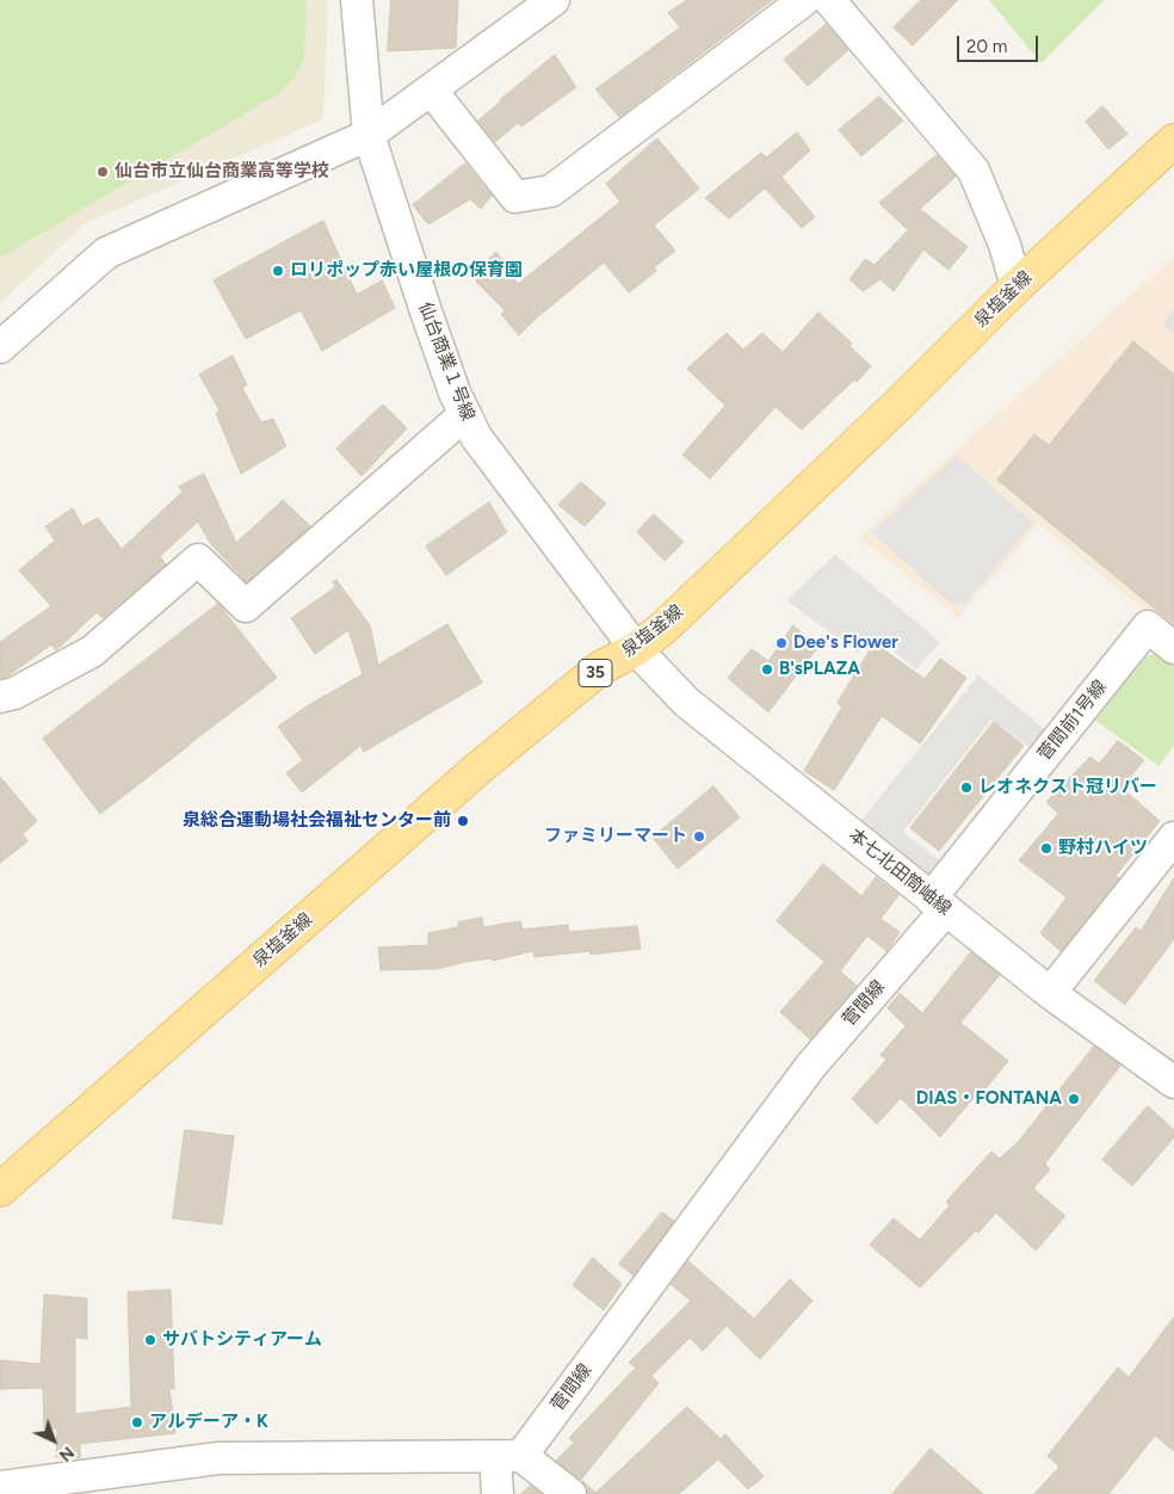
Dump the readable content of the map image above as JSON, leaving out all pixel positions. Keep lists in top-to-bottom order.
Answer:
{
  "streets": {
    "main road": ["泉塩釜線", "35"],
    "street": [
      "仙台商業１号線",
      "菅間前1号線",
      "本七北田筒岫線",
      "菅間線"
    ]
  },
  "crossings": [
    ["泉塩釜線", "仙台商業１号線"],
    ["泉塩釜線", "本七北田筒岫線"],
    ["仙台商業１号線", "本七北田筒岫線"],
    ["菅間前1号線", "本七北田筒岫線"],
    ["菅間前1号線", "菅間線"],
    ["本七北田筒岫線", "菅間線"]
  ],
  "places": [
    "仙台市立仙台商業高等学校",
    "ロリポップ赤い屋根の保育園",
    "Dee's Flower",
    "B'sPLAZA",
    "レオネクスト冠リバー",
    "泉総合運動場社会福祉センター前",
    "ファミリーマート",
    "野村ハイツ",
    "DIAS・FONTANA",
    "サバトシティアーム",
    "アルデーア・K"
  ],
  "scale_bar": "20 m",
  "north": "bottom right"
}
